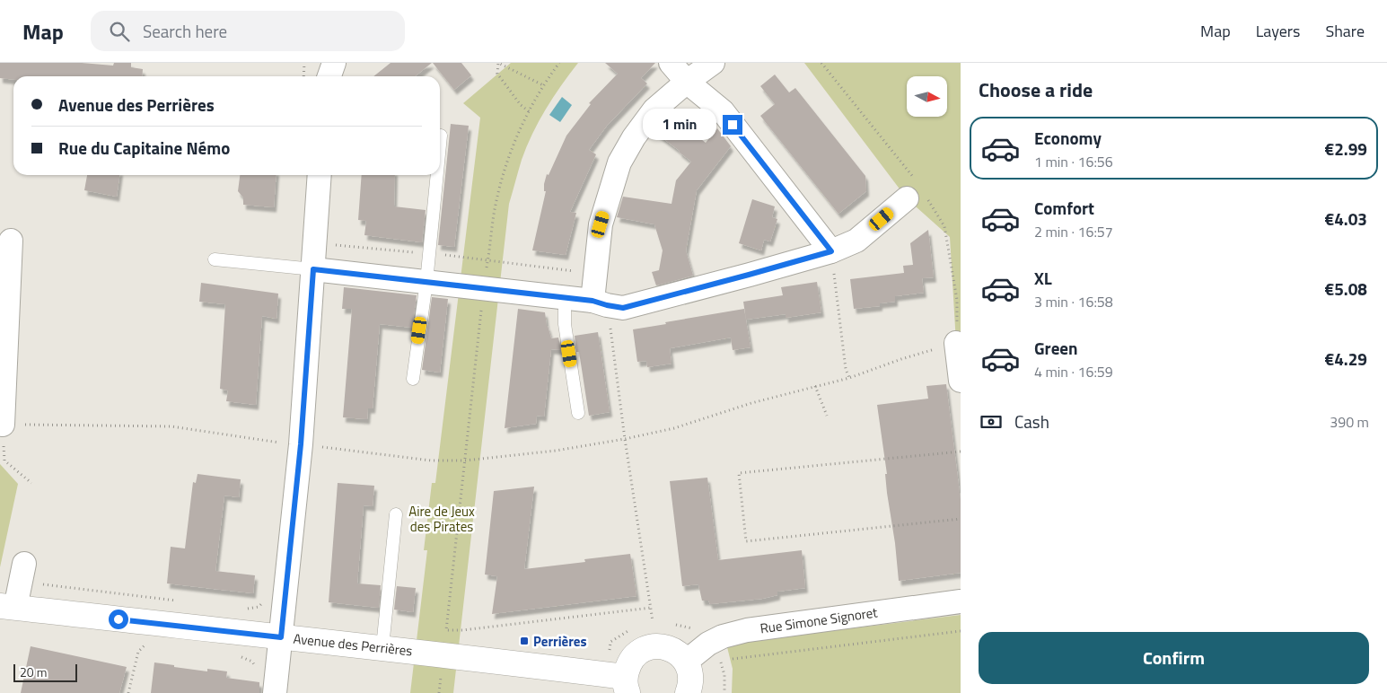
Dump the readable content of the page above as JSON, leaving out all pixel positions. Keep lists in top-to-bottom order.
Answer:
{
  "streets": {
    "street": ["Rue Simone Signoret", "Avenue des Perrières"]
  },
  "parks": ["Aire de Jeux des Pirates"],
  "places": {
    "transit": ["Perrières"]
  },
  "scale_bar": "20 m",
  "north": "right",
  "page": {
    "header": "Map",
    "search": "Search here",
    "nav": ["Map", "Layers", "Share"],
    "heading": "Choose a ride",
    "banner": ["Avenue des Perrières", "Rue du Capitaine Némo"],
    "bubble": "1 min",
    "list": [
      {
        "name": "Economy",
        "note": "1 min · 16:56",
        "value": "€2.99"
      },
      {
        "name": "Comfort",
        "note": "2 min · 16:57",
        "value": "€4.03"
      },
      {
        "name": "XL",
        "note": "3 min · 16:58",
        "value": "€5.08"
      },
      {
        "name": "Green",
        "note": "4 min · 16:59",
        "value": "€4.29"
      }
    ],
    "pay": ["Cash", "390 m"],
    "buttons": "Confirm",
    "scale": "20 m"
  }
}
